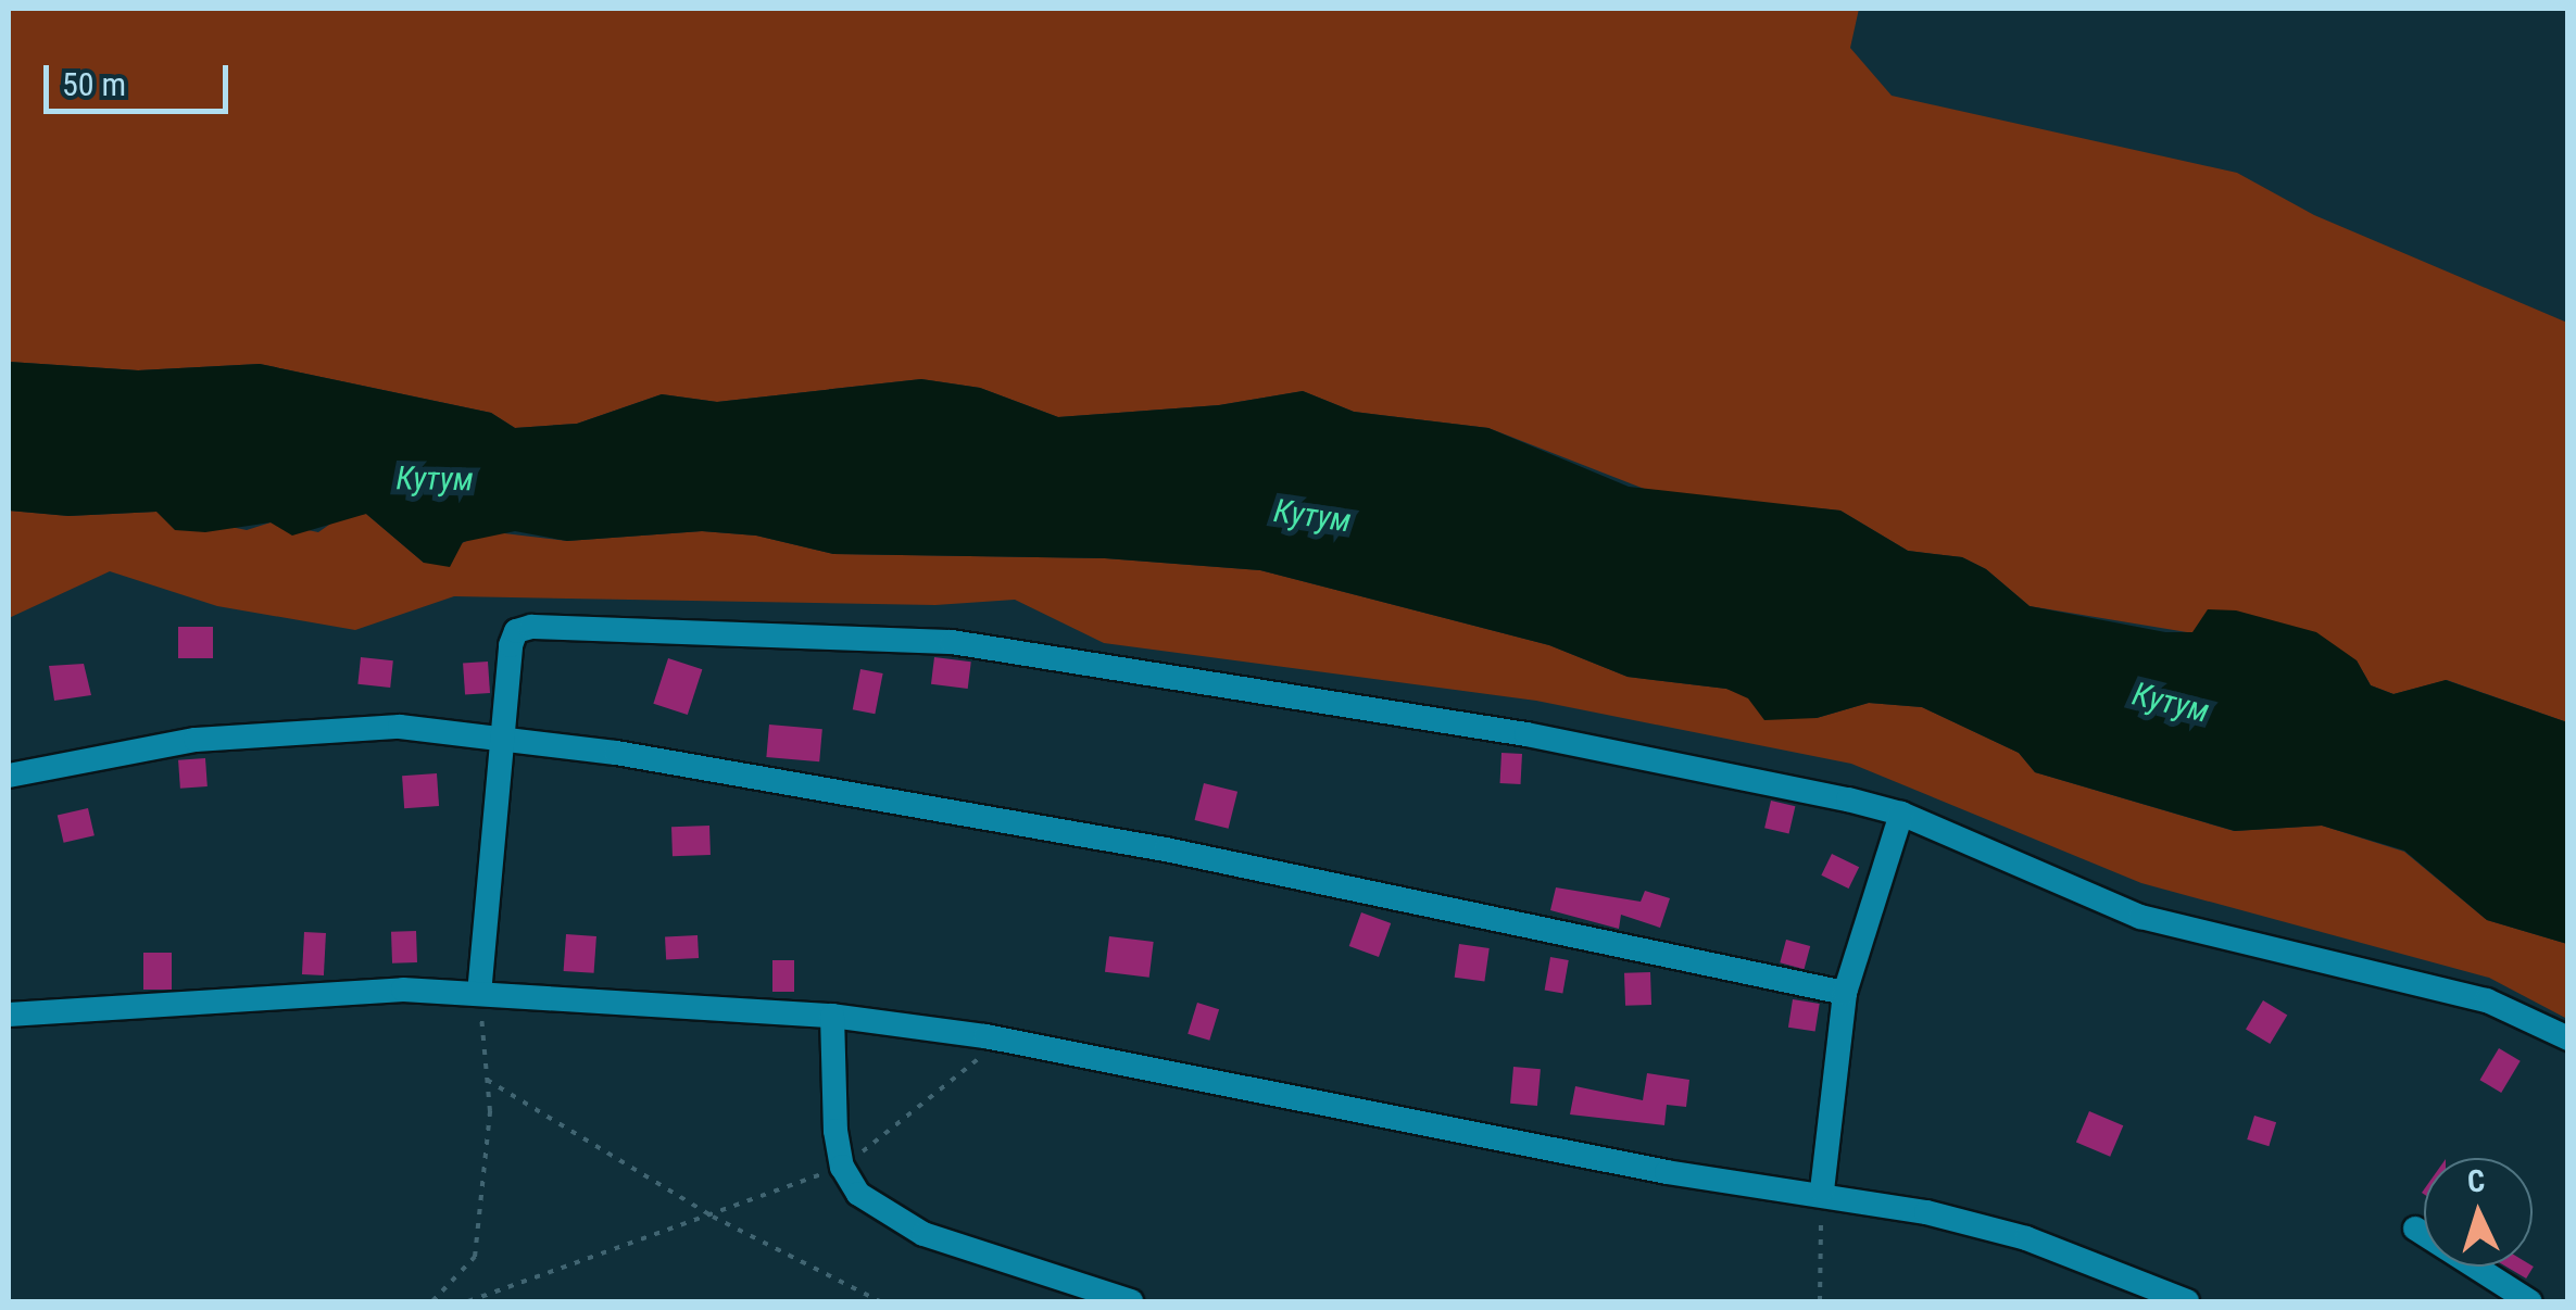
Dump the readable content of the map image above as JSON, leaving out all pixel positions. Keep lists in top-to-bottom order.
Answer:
{
  "water": ["Кутум"],
  "scale_bar": "50 m",
  "north": "top"
}
